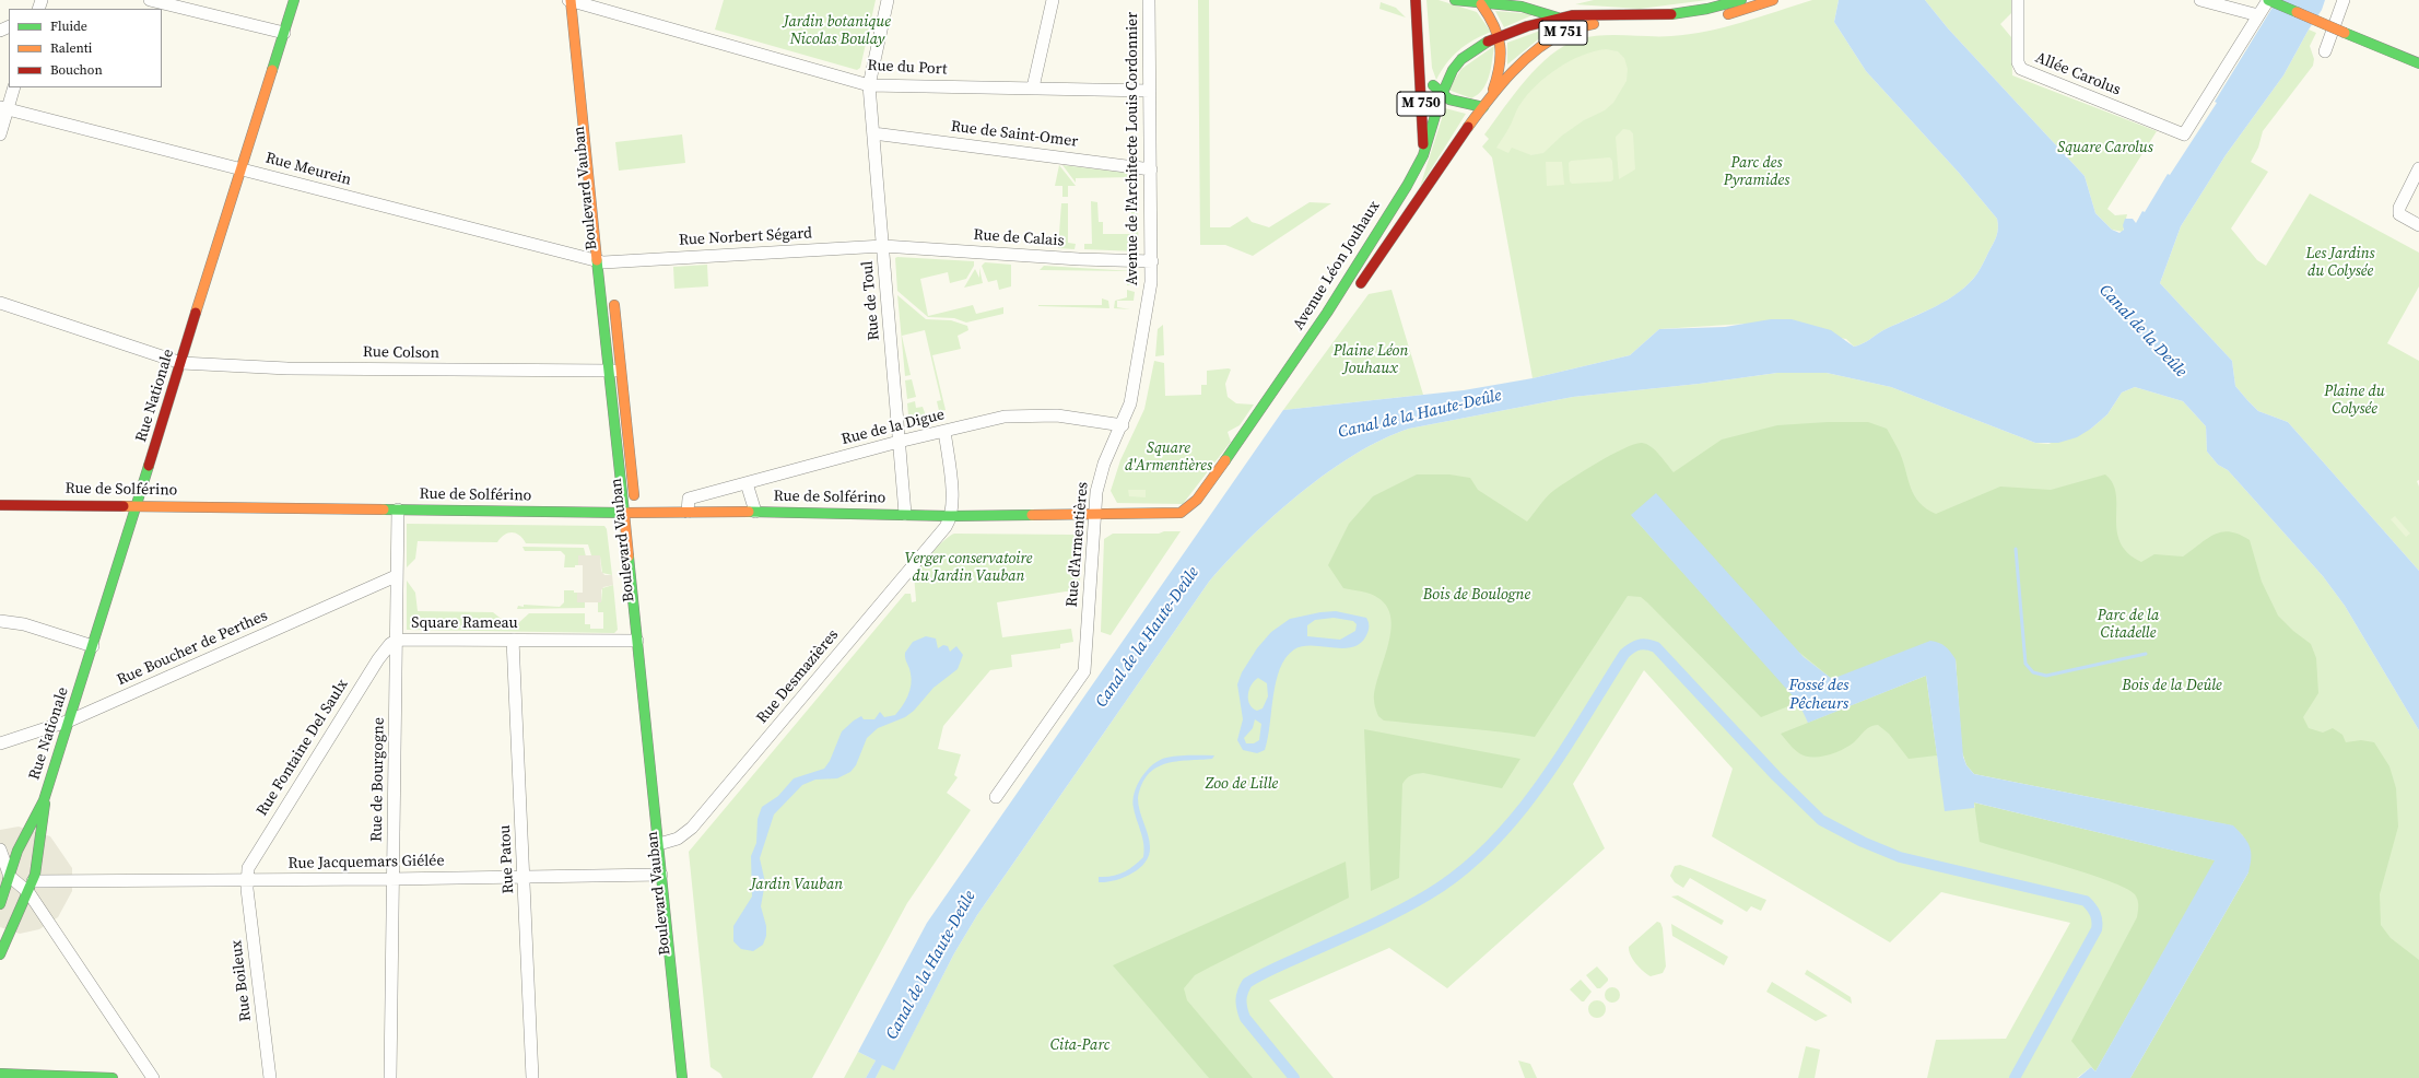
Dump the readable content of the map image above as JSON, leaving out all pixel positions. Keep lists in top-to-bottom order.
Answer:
{
  "streets": {
    "main road": [
      "M 751",
      "M 750",
      "Boulevard Vauban",
      "Avenue Léon Jouhaux",
      "Rue Nationale",
      "Rue de Solférino"
    ],
    "street": [
      "Rue du Port",
      "Allée Carolus",
      "Rue de Saint-Omer",
      "Avenue de l'Architecte Louis Cordonnier",
      "Rue Meurein",
      "Rue Norbert Ségard",
      "Rue de Calais",
      "Rue de Toul",
      "Rue Colson",
      "Rue de la Digue",
      "Rue d'Armentières",
      "Square Rameau",
      "Rue Boucher de Perthes",
      "Rue Desmazières",
      "Rue Fontaine Del Saulx",
      "Rue de Bourgogne",
      "Rue Patou",
      "Rue Jacquemars Giélée",
      "Rue Boileux"
    ]
  },
  "crossings": [
    ["M 751", "Avenue Léon Jouhaux"],
    ["Rue du Port", "Avenue de l'Architecte Louis Cordonnier"],
    ["Rue du Port", "Boulevard Vauban"],
    ["Rue du Port", "Rue de Toul"],
    ["M 750", "Avenue Léon Jouhaux"],
    ["Rue de Saint-Omer", "Avenue de l'Architecte Louis Cordonnier"],
    ["Rue de Saint-Omer", "Rue de Toul"],
    ["Avenue de l'Architecte Louis Cordonnier", "Rue de Calais"],
    ["Avenue de l'Architecte Louis Cordonnier", "Rue de la Digue"],
    ["Avenue de l'Architecte Louis Cordonnier", "Rue d'Armentières"],
    ["Rue Meurein", "Boulevard Vauban"],
    ["Rue Meurein", "Rue Norbert Ségard"],
    ["Rue Meurein", "Rue Nationale"],
    ["Boulevard Vauban", "Rue Norbert Ségard"],
    ["Boulevard Vauban", "Rue Colson"],
    ["Boulevard Vauban", "Rue de Solférino"],
    ["Boulevard Vauban", "Square Rameau"],
    ["Boulevard Vauban", "Rue Desmazières"],
    ["Boulevard Vauban", "Rue Jacquemars Giélée"],
    ["Rue Norbert Ségard", "Rue de Calais"],
    ["Rue Norbert Ségard", "Rue de Toul"],
    ["Rue de Calais", "Rue de Toul"],
    ["Avenue Léon Jouhaux", "Rue de Solférino"],
    ["Rue de Toul", "Rue de la Digue"],
    ["Rue de Toul", "Rue de Solférino"],
    ["Rue Colson", "Rue Nationale"],
    ["Rue Nationale", "Rue de Solférino"],
    ["Rue Nationale", "Rue Boucher de Perthes"],
    ["Rue Nationale", "Rue Jacquemars Giélée"],
    ["Rue de la Digue", "Rue de Solférino"],
    ["Rue de la Digue", "Rue d'Armentières"],
    ["Rue de Solférino", "Rue d'Armentières"],
    ["Rue de Solférino", "Square Rameau"],
    ["Rue de Solférino", "Rue Desmazières"],
    ["Square Rameau", "Rue Boucher de Perthes"],
    ["Square Rameau", "Rue Fontaine Del Saulx"],
    ["Square Rameau", "Rue de Bourgogne"],
    ["Square Rameau", "Rue Patou"],
    ["Rue Fontaine Del Saulx", "Rue de Bourgogne"],
    ["Rue Fontaine Del Saulx", "Rue Jacquemars Giélée"],
    ["Rue Fontaine Del Saulx", "Rue Boileux"],
    ["Rue de Bourgogne", "Rue Jacquemars Giélée"],
    ["Rue Patou", "Rue Jacquemars Giélée"],
    ["Rue Jacquemars Giélée", "Rue Boileux"]
  ],
  "water": ["Canal de la Deûle", "Canal de la Haute-Deûle", "Fossé des Pêcheurs"],
  "parks": [
    "Jardin botanique Nicolas Boulay",
    "Square Carolus",
    "Parc des Pyramides",
    "Les Jardins du Colysée",
    "Plaine Léon Jouhaux",
    "Plaine du Colysée",
    "Square d'Armentières",
    "Verger conservatoire du Jardin Vauban",
    "Bois de Boulogne",
    "Parc de la Citadelle",
    "Bois de la Deûle",
    "Zoo de Lille",
    "Jardin Vauban",
    "Cita-Parc"
  ],
  "legend": ["Fluide", "Ralenti", "Bouchon"]
}
